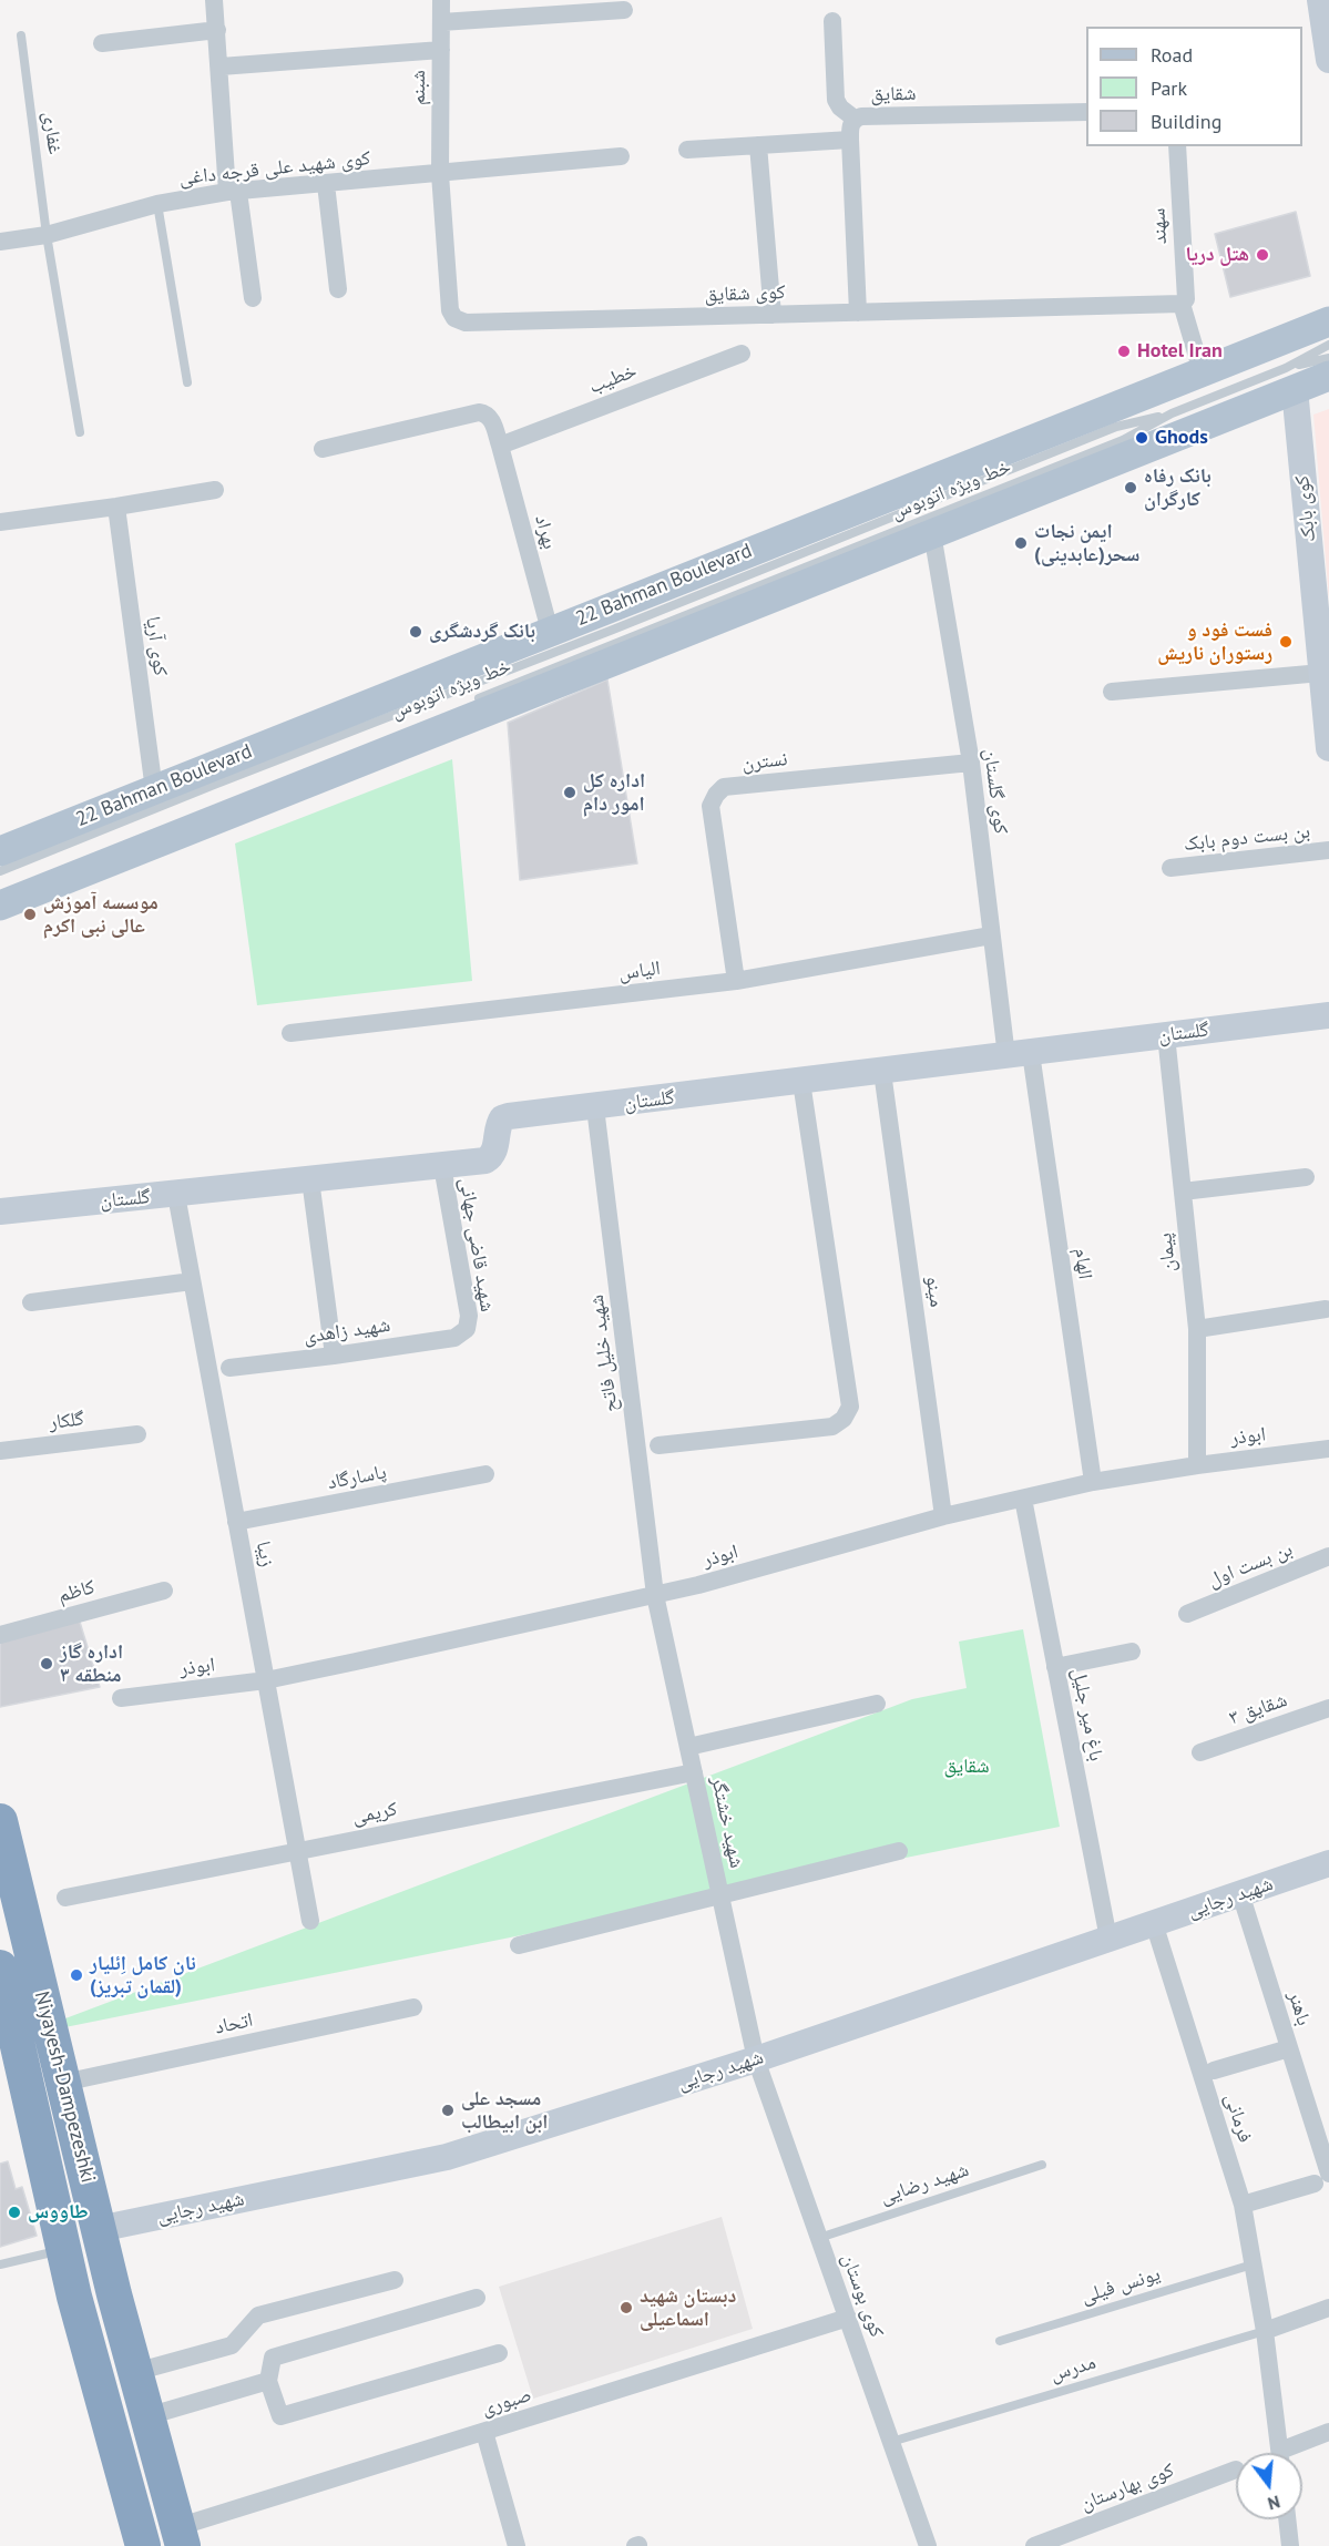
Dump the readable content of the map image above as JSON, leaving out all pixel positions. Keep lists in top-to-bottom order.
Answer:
{
  "streets": {
    "highway": ["Niyayesh-Dampezeshki"],
    "main road": [
      "کوی بابک",
      "22 Bahman Boulevard",
      "گلستان",
      "شهید رجایی"
    ],
    "street": [
      "شبنم",
      "شقایق",
      "کوی شهید علی قرجه داغی",
      "سهند",
      "کوی شقایق",
      "خطیب",
      "بهراد",
      "کوی آریا",
      "نسترن",
      "کوی گلستان",
      "بن بست دوم بابک",
      "الیاس",
      "شهید قاضی جهانی",
      "پیمان",
      "الهام",
      "مینو",
      "شهید زاهدی",
      "شهید خلیل فاتح",
      "گلکار",
      "ابوذر",
      "پاسارگاد",
      "زیبا",
      "بن بست اول",
      "کاظم",
      "شقایق ۳",
      "باغ میر جلیل",
      "کریمی",
      "شهید خشتگر",
      "باهنر",
      "اتحاد",
      "فرمانی",
      "کوی بوستان",
      "صبوری",
      "کوی بهارستان"
    ],
    "lane": [
      "غفاری",
      "خط ویژه اتوبوس",
      "شهید رضایی",
      "یونس فیلی",
      "مدرس"
    ]
  },
  "crossings": [
    ["شبنم", "کوی شهید علی قرجه داغی"],
    ["شبنم", "کوی شقایق"],
    ["شقایق", "کوی شقایق"],
    ["غفاری", "کوی شهید علی قرجه داغی"],
    ["کوی شهید علی قرجه داغی", "کوی شقایق"],
    ["سهند", "کوی شقایق"],
    ["خطیب", "بهراد"],
    ["خط ویژه اتوبوس", "کوی بابک"],
    ["بهراد", "22 Bahman Boulevard"],
    ["22 Bahman Boulevard", "کوی آریا"],
    ["نسترن", "کوی گلستان"],
    ["نسترن", "الیاس"],
    ["کوی گلستان", "الیاس"],
    ["کوی گلستان", "گلستان"],
    ["کوی گلستان", "الهام"],
    ["گلستان", "شهید قاضی جهانی"],
    ["گلستان", "پیمان"],
    ["گلستان", "الهام"],
    ["گلستان", "مینو"],
    ["گلستان", "شهید خلیل فاتح"],
    ["گلستان", "زیبا"],
    ["شهید قاضی جهانی", "شهید زاهدی"],
    ["پیمان", "ابوذر"],
    ["الهام", "ابوذر"],
    ["مینو", "ابوذر"],
    ["شهید خلیل فاتح", "ابوذر"],
    ["شهید خلیل فاتح", "شهید خشتگر"],
    ["ابوذر", "زیبا"],
    ["ابوذر", "باغ میر جلیل"],
    ["ابوذر", "شهید خشتگر"],
    ["پاسارگاد", "زیبا"],
    ["زیبا", "کریمی"],
    ["باغ میر جلیل", "شهید رجایی"],
    ["کریمی", "شهید خشتگر"],
    ["شهید خشتگر", "شهید رجایی"],
    ["شهید خشتگر", "کوی بوستان"],
    ["شهید رجایی", "باهنر"],
    ["شهید رجایی", "Niyayesh-Dampezeshki"],
    ["شهید رجایی", "فرمانی"],
    ["شهید رجایی", "کوی بوستان"],
    ["اتحاد", "Niyayesh-Dampezeshki"],
    ["Niyayesh-Dampezeshki", "صبوری"],
    ["فرمانی", "یونس فیلی"],
    ["فرمانی", "مدرس"],
    ["شهید رضایی", "کوی بوستان"],
    ["کوی بوستان", "مدرس"],
    ["کوی بوستان", "صبوری"]
  ],
  "parks": ["شقایق"],
  "places": [
    "هتل دریا",
    "Hotel Iran",
    "Ghods",
    "بانک رفاه کارگران",
    "ایمن نجات سحر(عابدینی)",
    "بانک گردشگری",
    "فست فود و رستوران ناریش",
    "اداره کل امور دام",
    "موسسه آموزش عالی نبی اکرم",
    "اداره گاز منطقه ۳",
    "نان کامل اِئلیار (لقمان تبریز)",
    "مسجد علی ابن ابیطالب",
    "طاووس",
    "دبستان شهید اسماعیلی"
  ],
  "legend": ["Road", "Park", "Building"],
  "north": "bottom"
}
